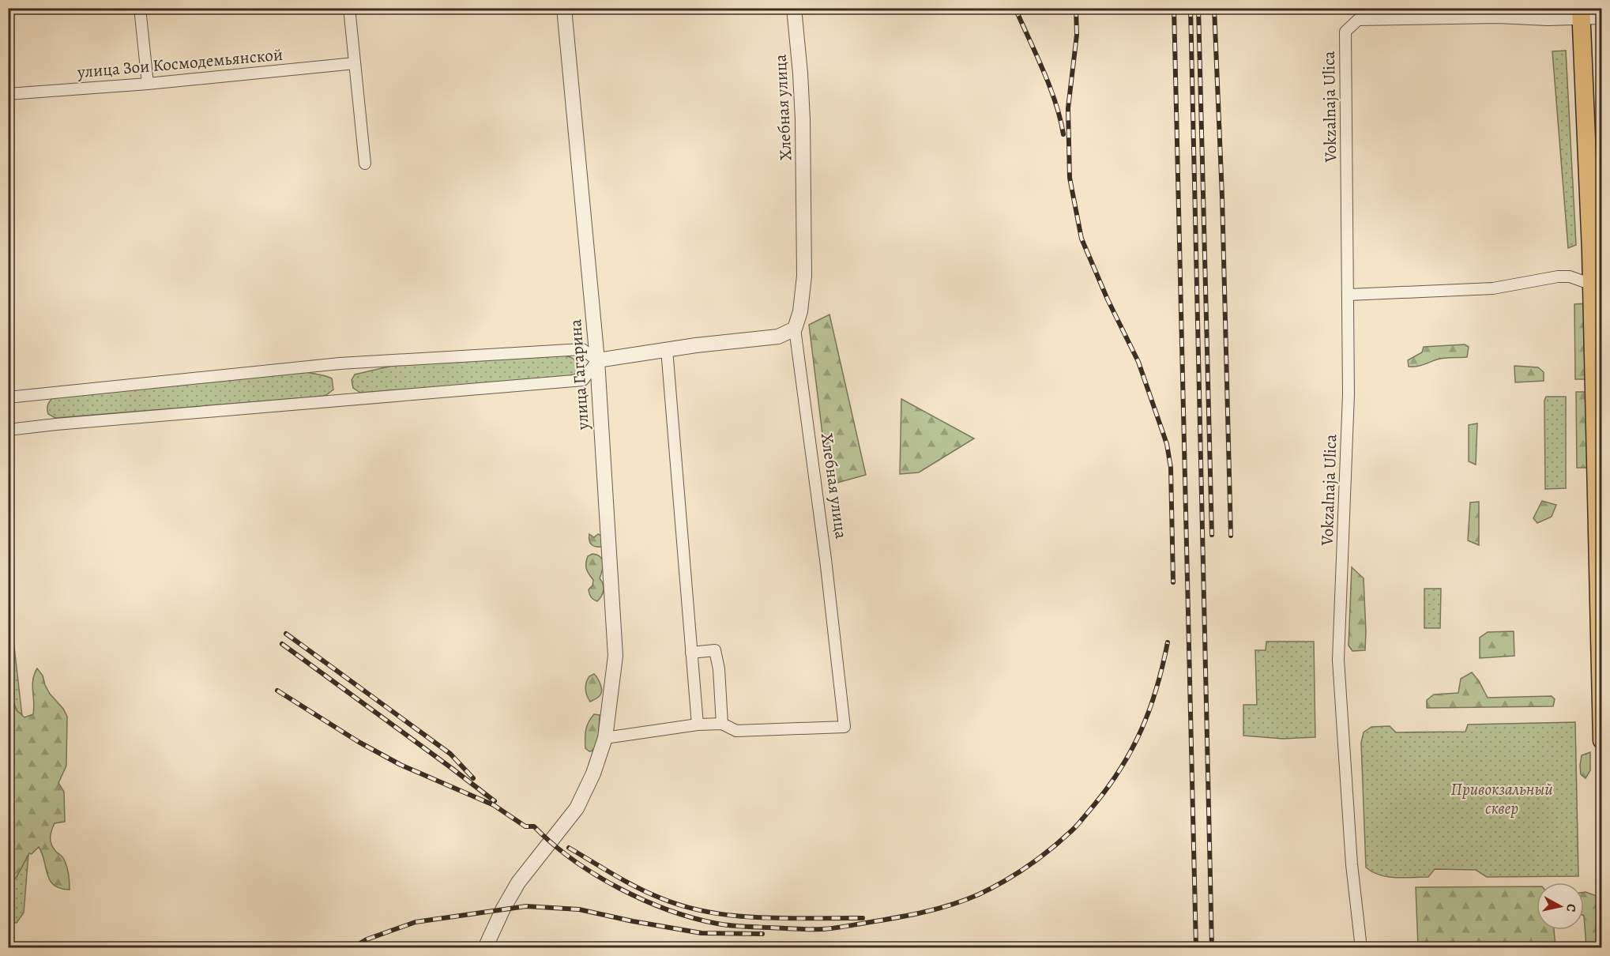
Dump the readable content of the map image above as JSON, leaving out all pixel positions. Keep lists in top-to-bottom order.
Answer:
{
  "streets": {
    "street": [
      "улица Зои Космодемьянской",
      "Vokzalnaja Ulica",
      "Хлебная улица",
      "улица Гагарина"
    ]
  },
  "crossings": [
    ["Хлебная улица", "улица Гагарина"]
  ],
  "parks": ["Привокзальный сквер"],
  "north": "right"
}
